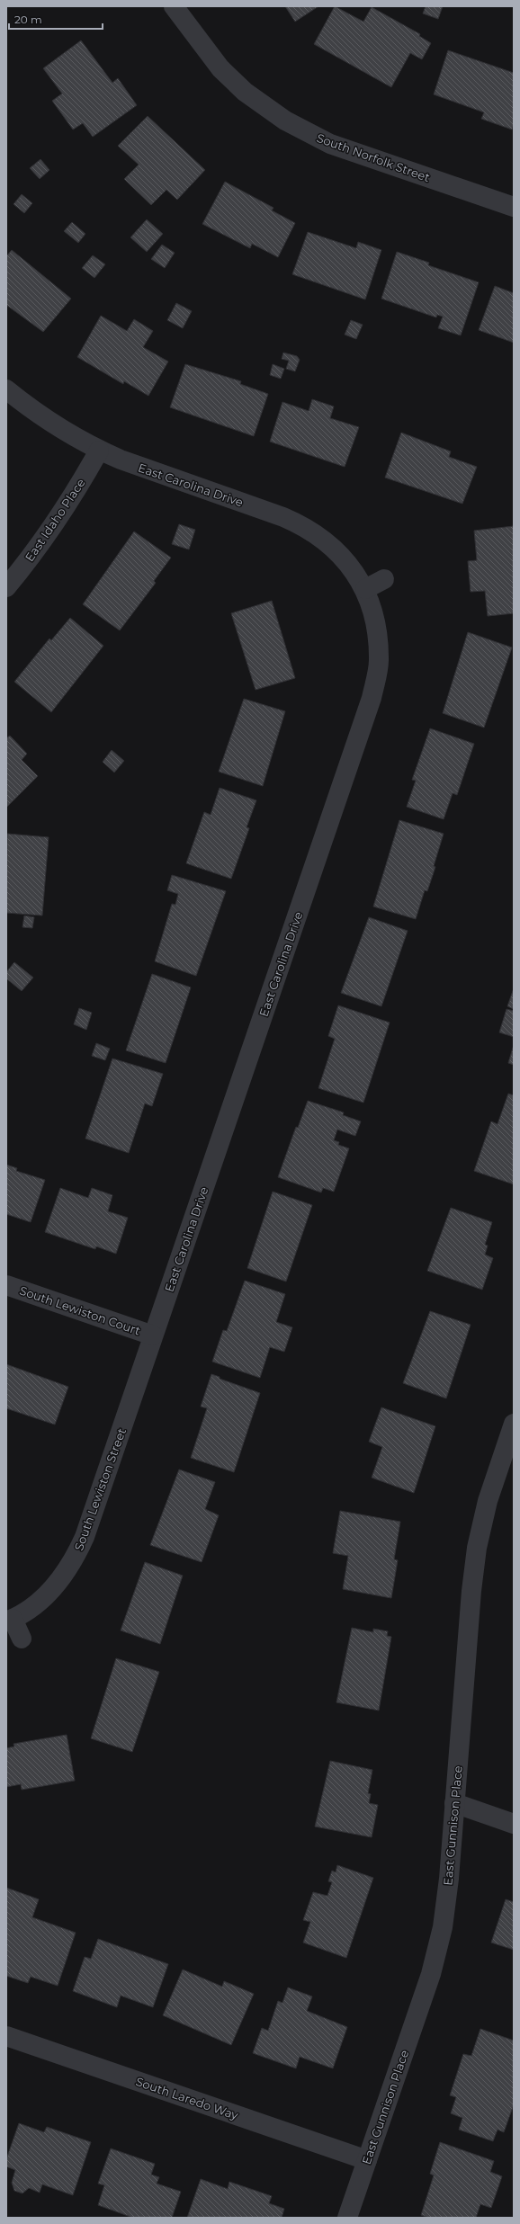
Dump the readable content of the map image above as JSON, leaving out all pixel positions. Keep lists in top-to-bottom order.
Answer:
{
  "streets": {
    "street": [
      "South Norfolk Street",
      "East Carolina Drive",
      "East Idaho Place",
      "South Lewiston Court",
      "South Lewiston Street",
      "East Gunnison Place",
      "South Laredo Way"
    ]
  },
  "crossings": [
    ["East Carolina Drive", "East Idaho Place"],
    ["East Carolina Drive", "South Lewiston Court"],
    ["East Carolina Drive", "South Lewiston Street"],
    ["South Lewiston Court", "South Lewiston Street"],
    ["East Gunnison Place", "South Laredo Way"]
  ],
  "scale_bar": "20 m"
}
